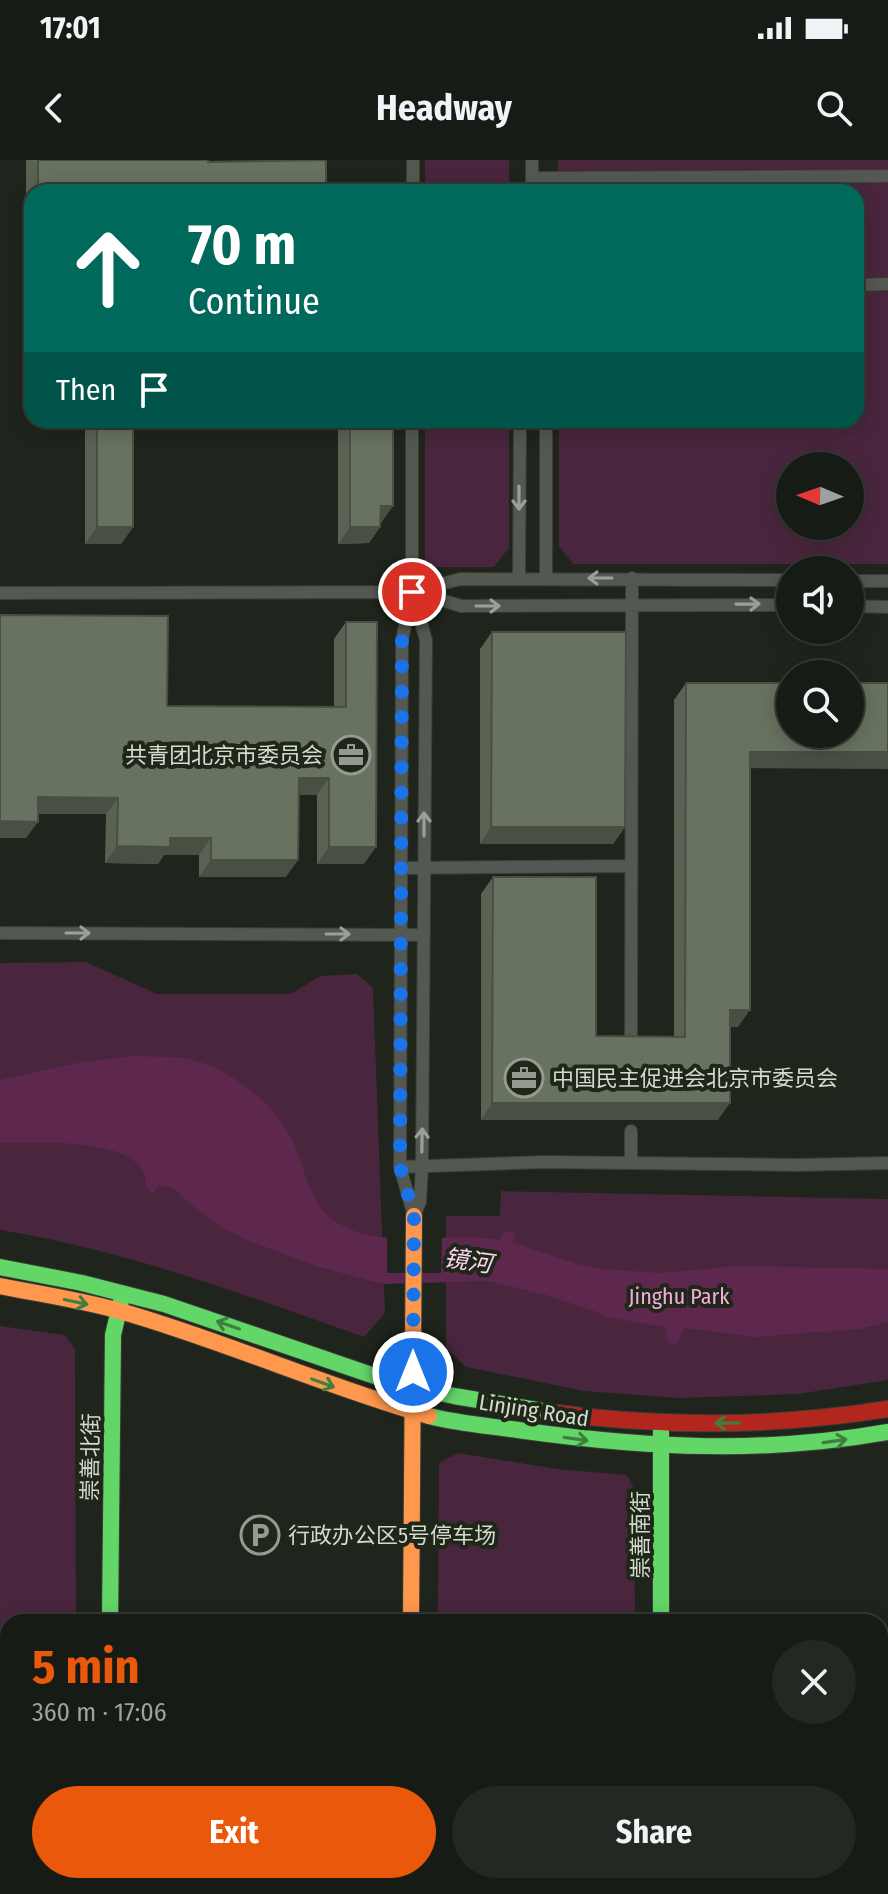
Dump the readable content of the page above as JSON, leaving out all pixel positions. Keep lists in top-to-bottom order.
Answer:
{
  "streets": {
    "street": ["Linjing Road", "崇善北街", "崇善南街"]
  },
  "crossings": [
    ["Linjing Road", "崇善北街"],
    ["Linjing Road", "崇善南街"]
  ],
  "water": ["镜河"],
  "parks": ["Jinghu Park"],
  "places": {
    "office": ["共青团北京市委员会", "中国民主促进会北京市委员会"],
    "parking": ["行政办公区5号停车场"]
  },
  "north": "left",
  "page": {
    "status": "17:01",
    "header": "Headway",
    "turn": ["70 m", "Continue"],
    "then": "Then",
    "heading": ["5 min", "360 m · 17:06"],
    "buttons": ["Exit", "Share"]
  }
}
